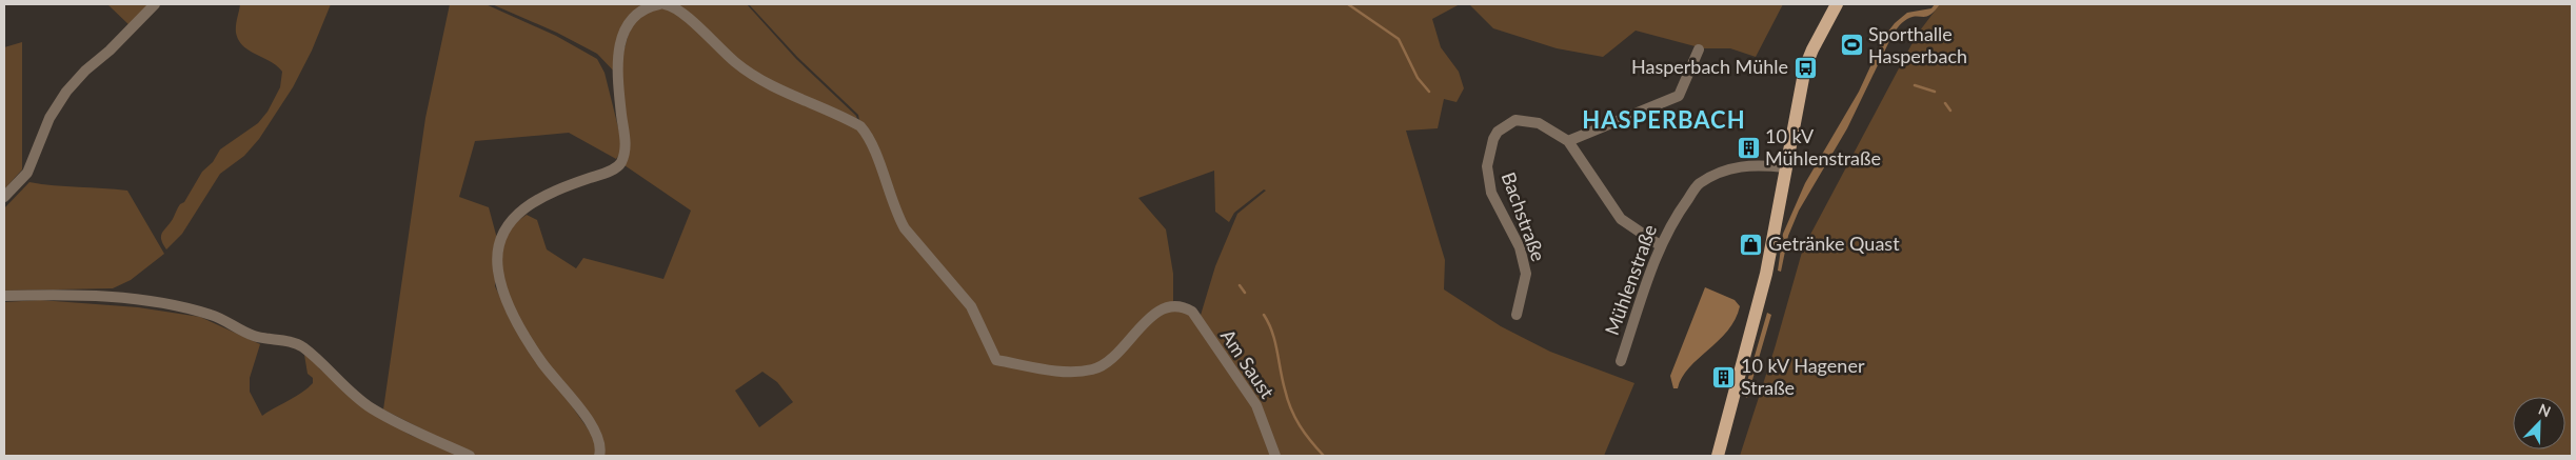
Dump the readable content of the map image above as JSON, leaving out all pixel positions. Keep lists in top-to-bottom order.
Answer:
{
  "streets": {
    "street": ["Bachstraße", "Mühlenstraße", "Am Saust"]
  },
  "crossings": [
    ["Bachstraße", "Mühlenstraße"]
  ],
  "districts": ["HASPERBACH"],
  "places": {
    "sports": ["Sporthalle Hasperbach"],
    "bus stop": ["Hasperbach Mühle"],
    "building": ["10 kV Mühlenstraße", "10 kV Hagener Straße"],
    "shop": ["Getränke Quast"]
  },
  "north": "top right"
}
